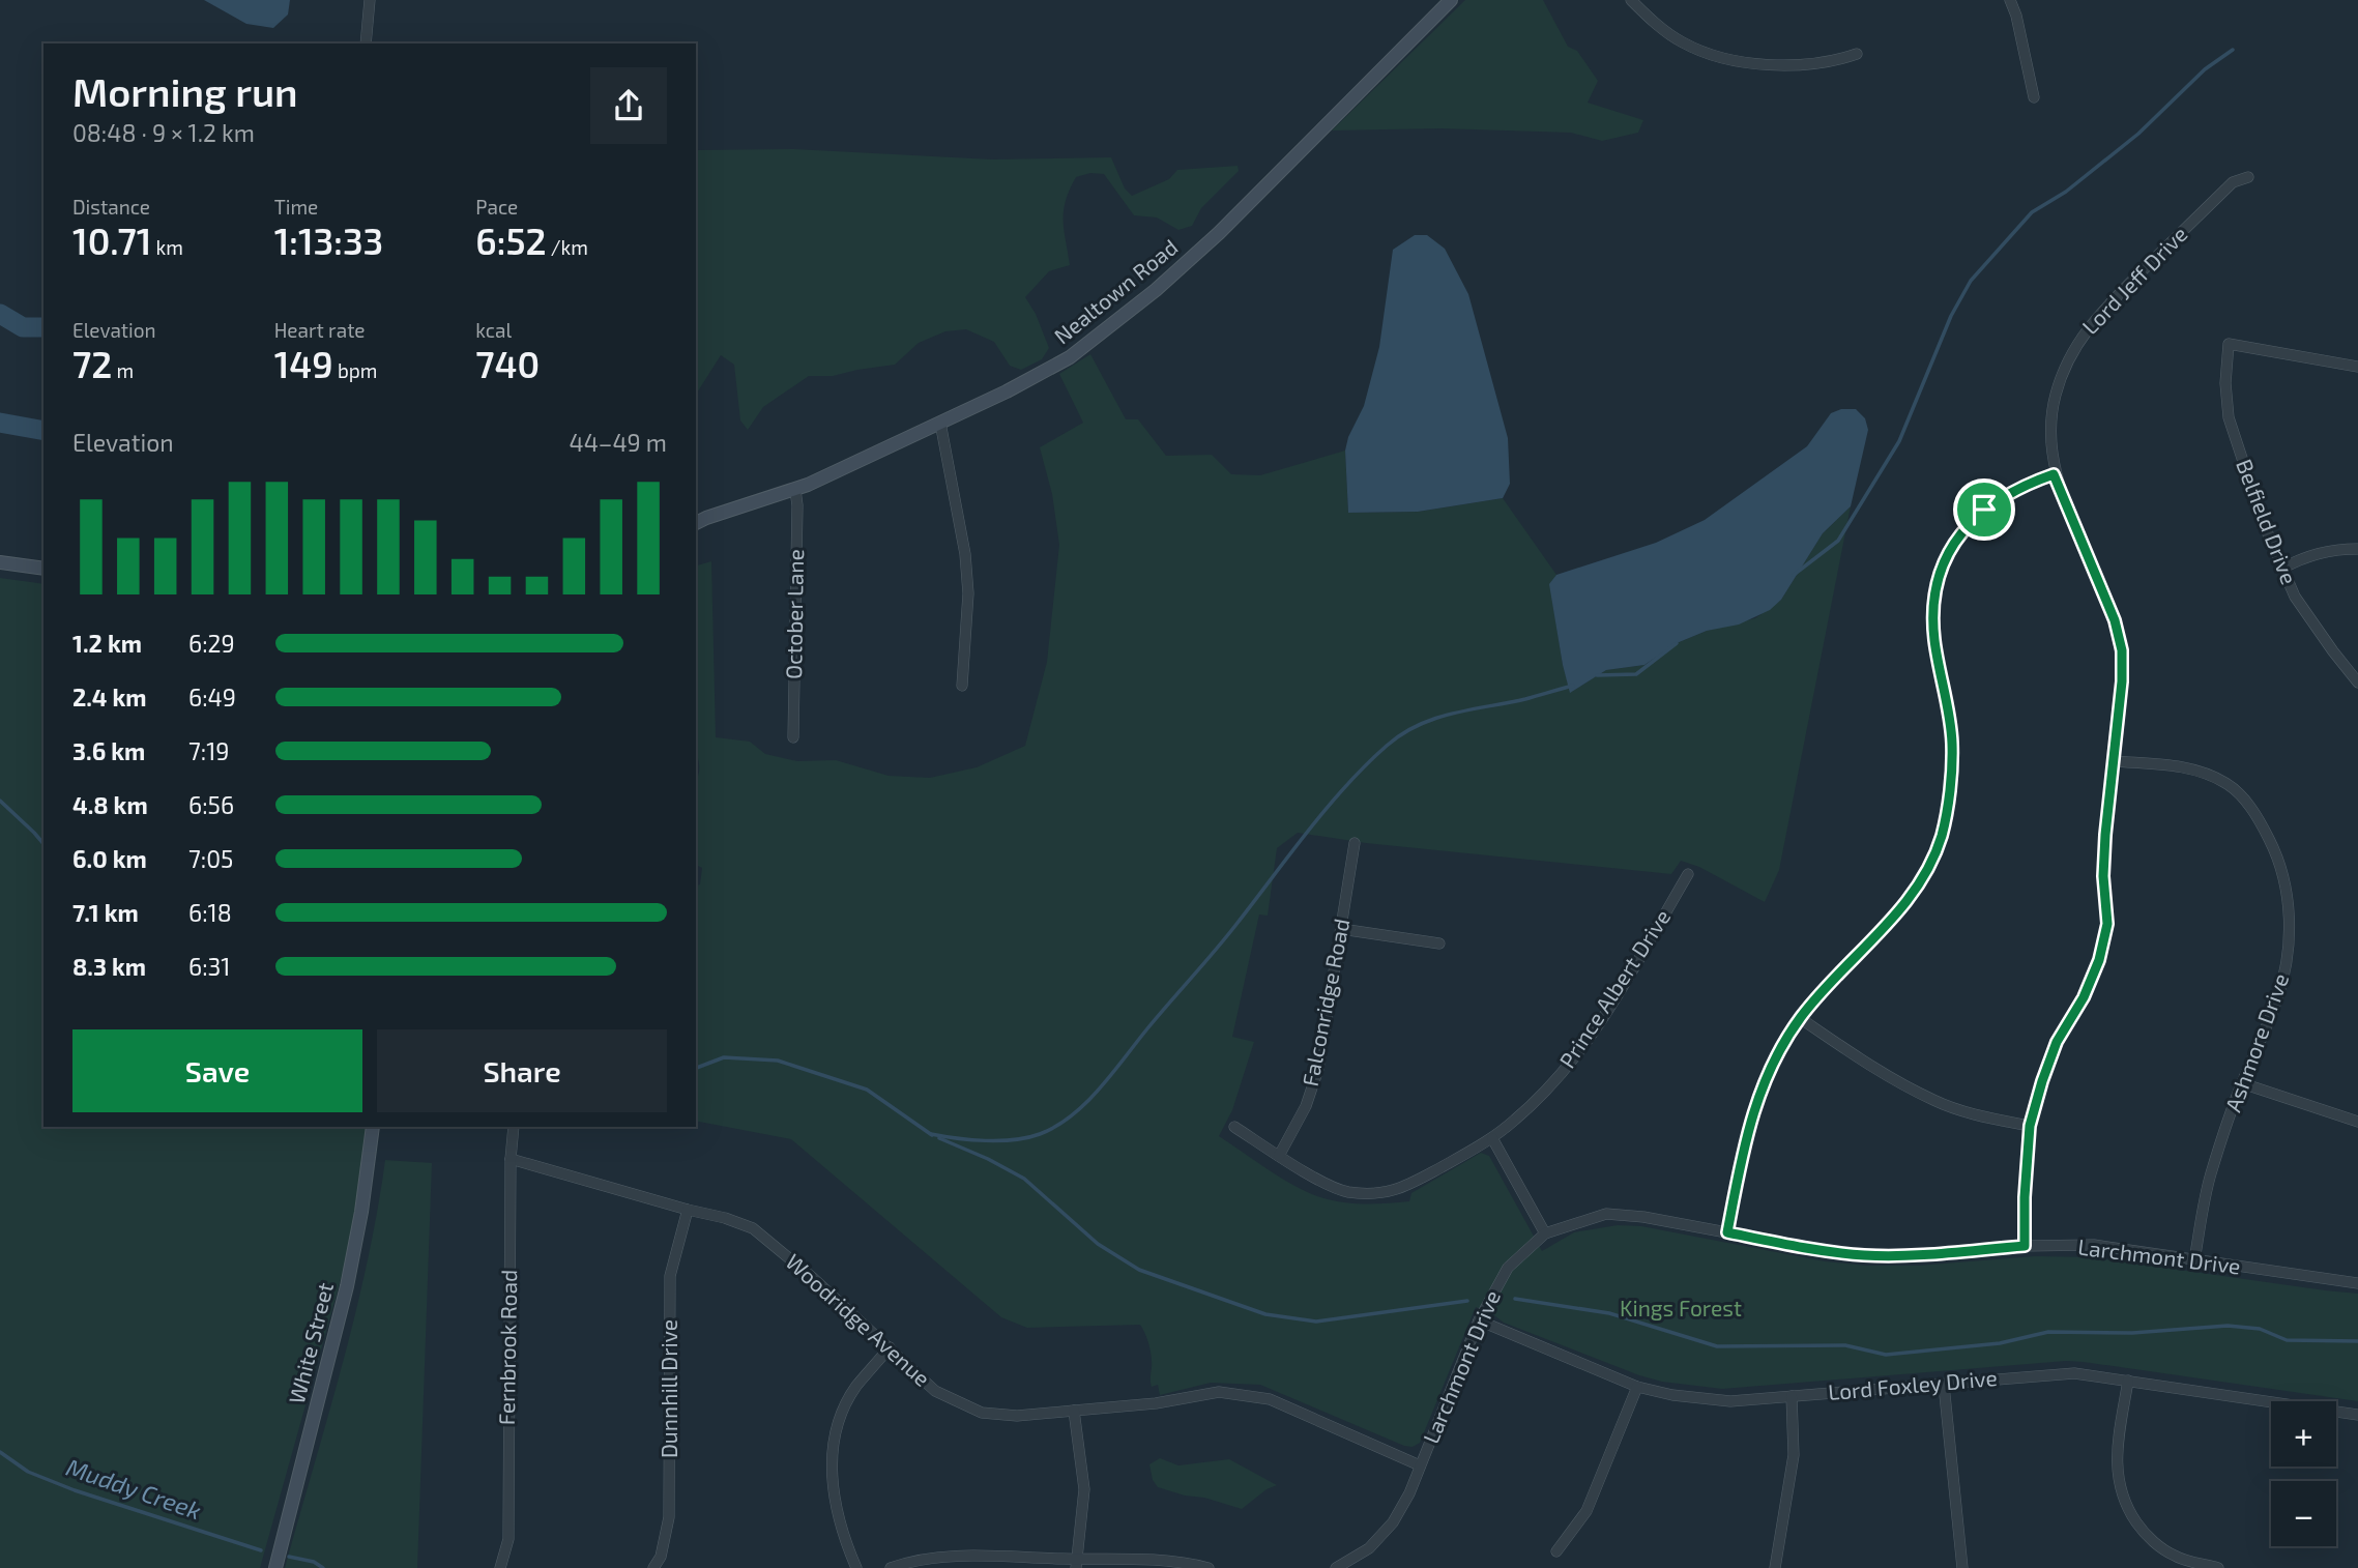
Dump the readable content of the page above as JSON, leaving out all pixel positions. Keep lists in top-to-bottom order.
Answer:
{
  "streets": {
    "street": [
      "Lord Jeff Drive",
      "Nealtown Road",
      "Belfield Drive",
      "October Lane",
      "Prince Albert Drive",
      "Falconridge Road",
      "Ashmore Drive",
      "Larchmont Drive",
      "Woodridge Avenue",
      "White Street",
      "Fernbrook Road",
      "Lord Foxley Drive",
      "Dunnhill Drive"
    ]
  },
  "crossings": [
    ["Lord Jeff Drive", "Ashmore Drive"],
    ["Lord Jeff Drive", "Larchmont Drive"],
    ["Nealtown Road", "October Lane"],
    ["Prince Albert Drive", "Falconridge Road"],
    ["Ashmore Drive", "Larchmont Drive"],
    ["Larchmont Drive", "Woodridge Avenue"],
    ["Larchmont Drive", "Lord Foxley Drive"],
    ["Woodridge Avenue", "Fernbrook Road"],
    ["Woodridge Avenue", "Dunnhill Drive"]
  ],
  "water": ["Muddy Creek"],
  "parks": ["Kings Forest"],
  "page": {
    "heading": ["Morning run", "08:48 · 9 × 1.2 km"],
    "stats": [
      ["Distance", "10.71 km"],
      ["Time", "1:13:33"],
      ["Pace", "6:52 /km"],
      ["Elevation", "72 m"],
      ["Heart rate", "149 bpm"],
      ["kcal", "740"]
    ],
    "chart": ["Elevation", "44–49 m"],
    "list": [
      {
        "name": "1.2 km",
        "note": "6:29"
      },
      {
        "name": "2.4 km",
        "note": "6:49"
      },
      {
        "name": "3.6 km",
        "note": "7:19"
      },
      {
        "name": "4.8 km",
        "note": "6:56"
      },
      {
        "name": "6.0 km",
        "note": "7:05"
      },
      {
        "name": "7.1 km",
        "note": "6:18"
      },
      {
        "name": "8.3 km",
        "note": "6:31"
      }
    ],
    "buttons": ["Save", "Share"],
    "map_buttons": ["+", "−"]
  }
}
